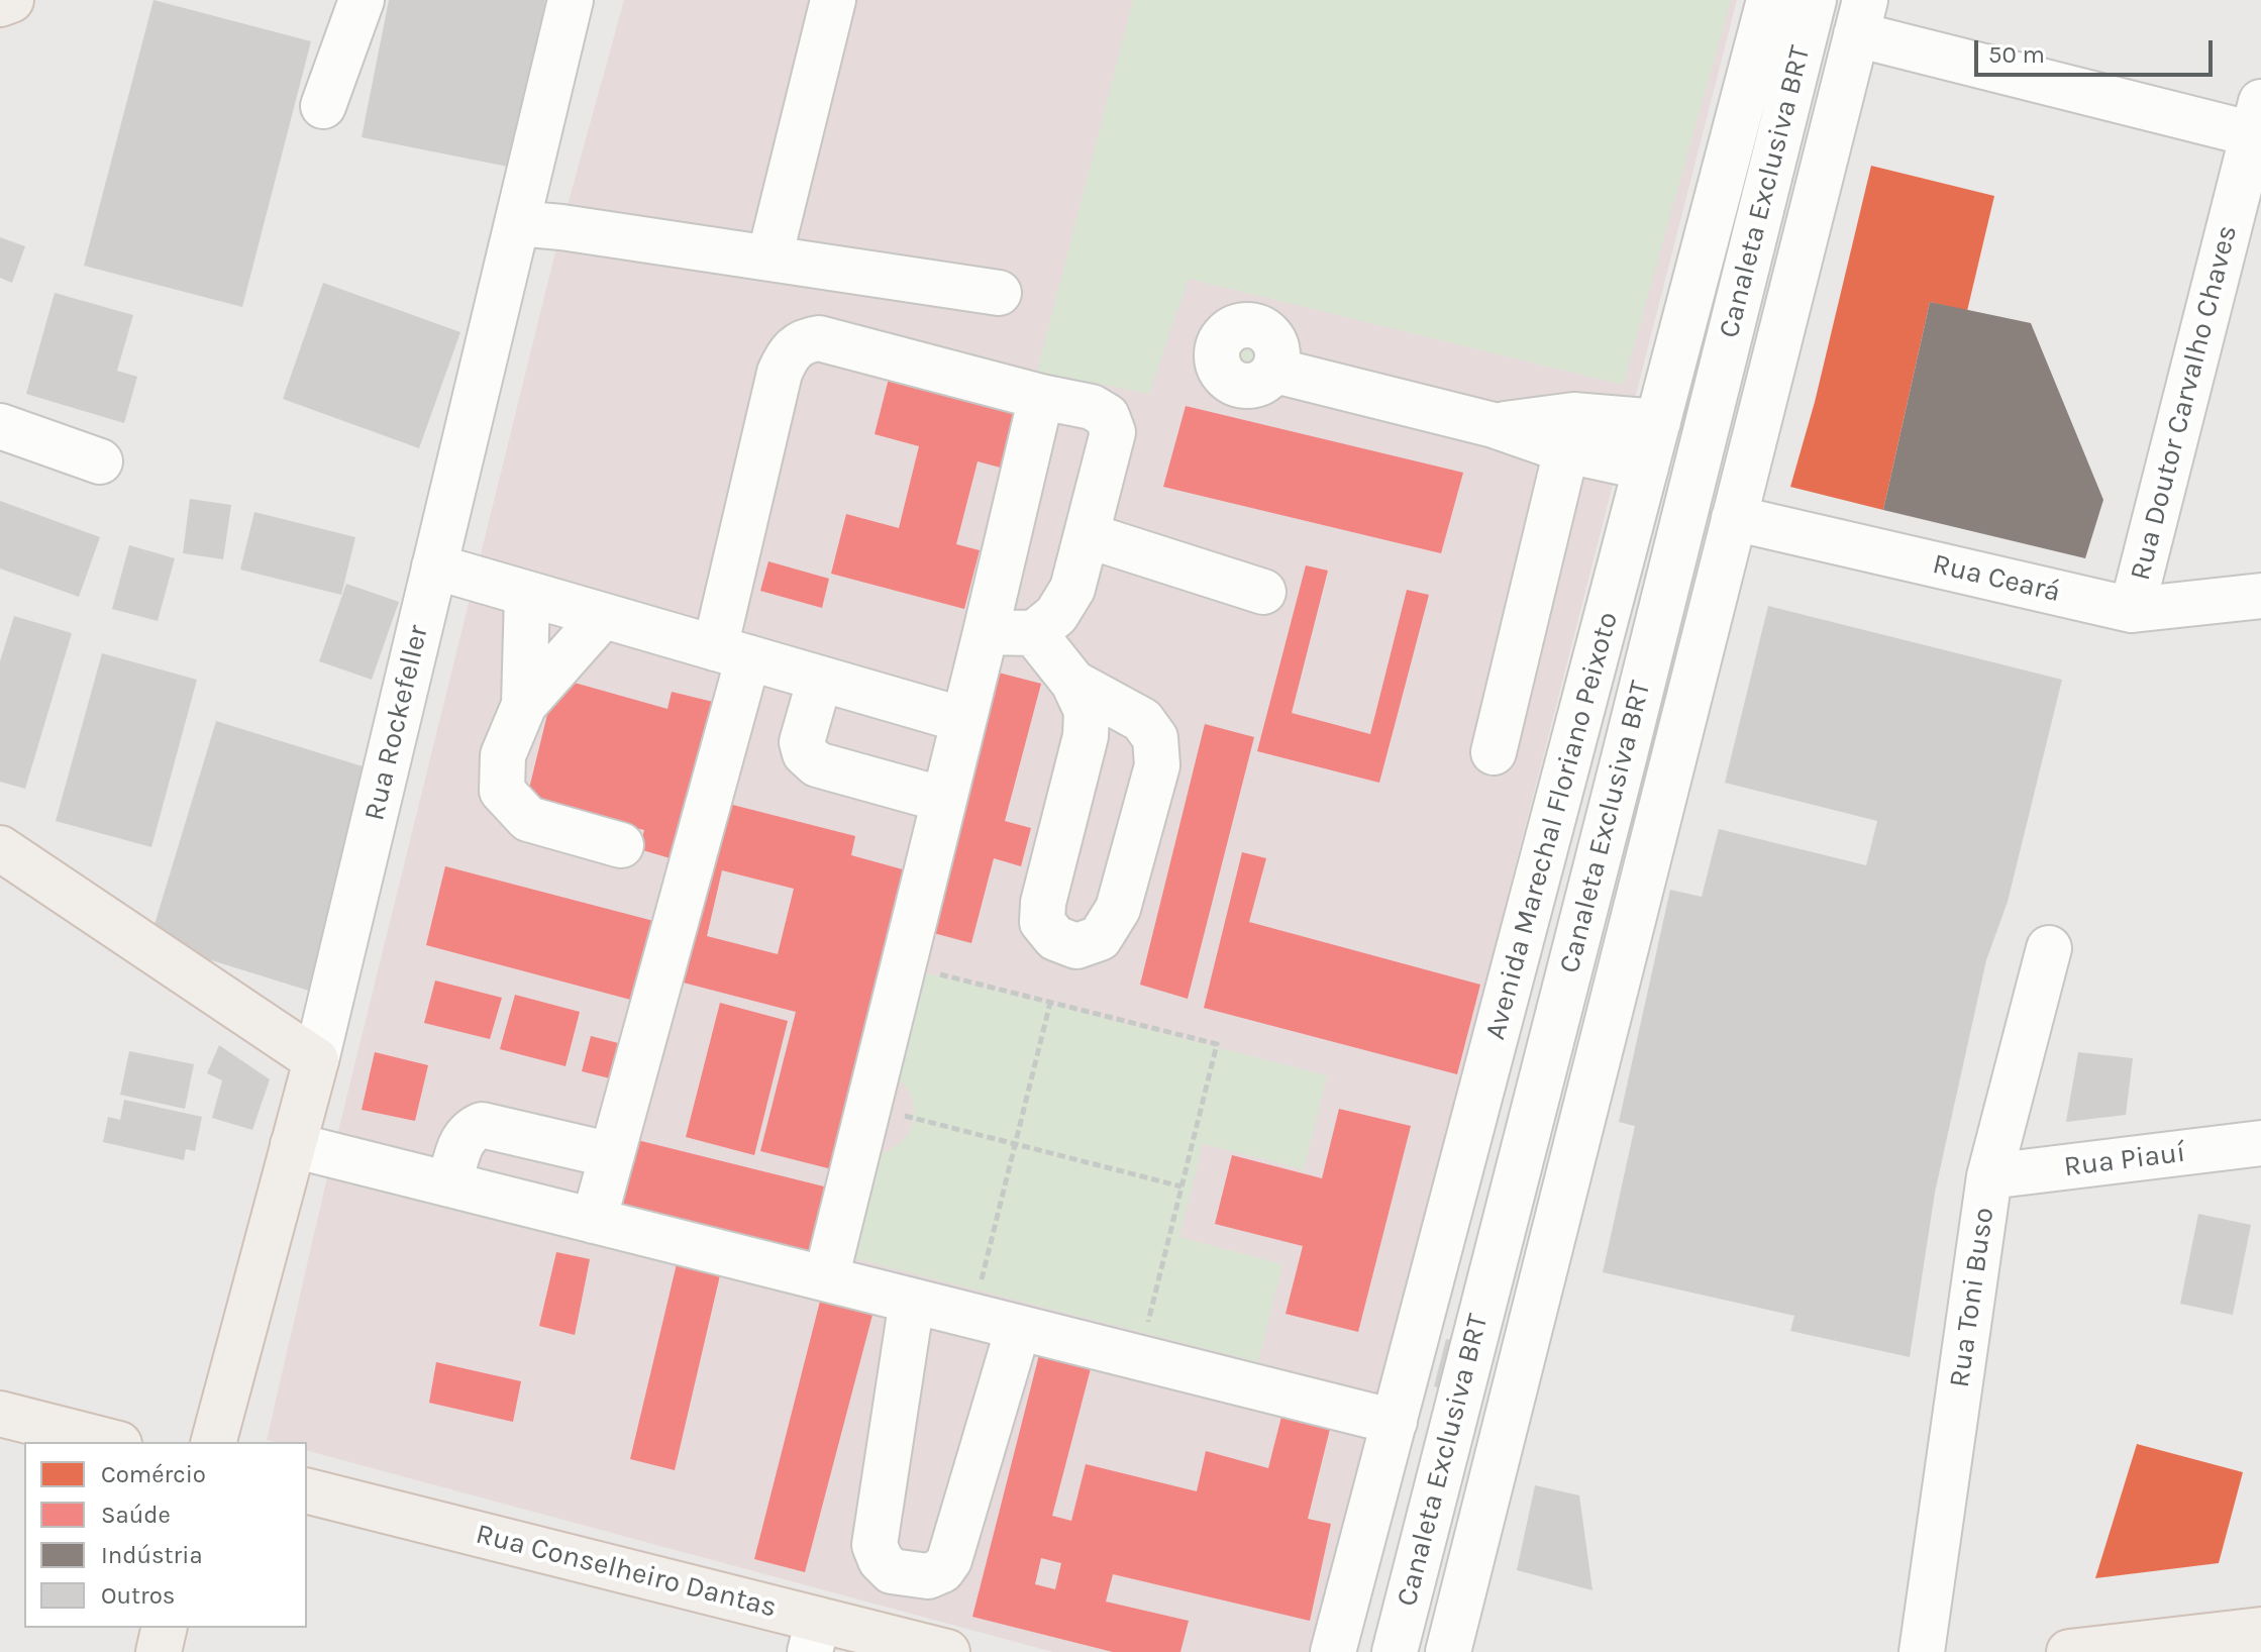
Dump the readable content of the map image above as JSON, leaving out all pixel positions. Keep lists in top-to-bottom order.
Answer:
{
  "streets": {
    "main road": ["Rua Rockefeller", "Rua Conselheiro Dantas"],
    "street": [
      "Canaleta Exclusiva BRT",
      "Rua Doutor Carvalho Chaves",
      "Rua Ceará",
      "Avenida Marechal Floriano Peixoto",
      "Rua Piauí",
      "Rua Toni Buso"
    ]
  },
  "crossings": [
    ["Rua Doutor Carvalho Chaves", "Rua Ceará"],
    ["Rua Piauí", "Rua Toni Buso"]
  ],
  "legend": [
    "Comércio",
    "Saúde",
    "Indústria",
    "Outros"
  ],
  "scale_bar": "50 m"
}
